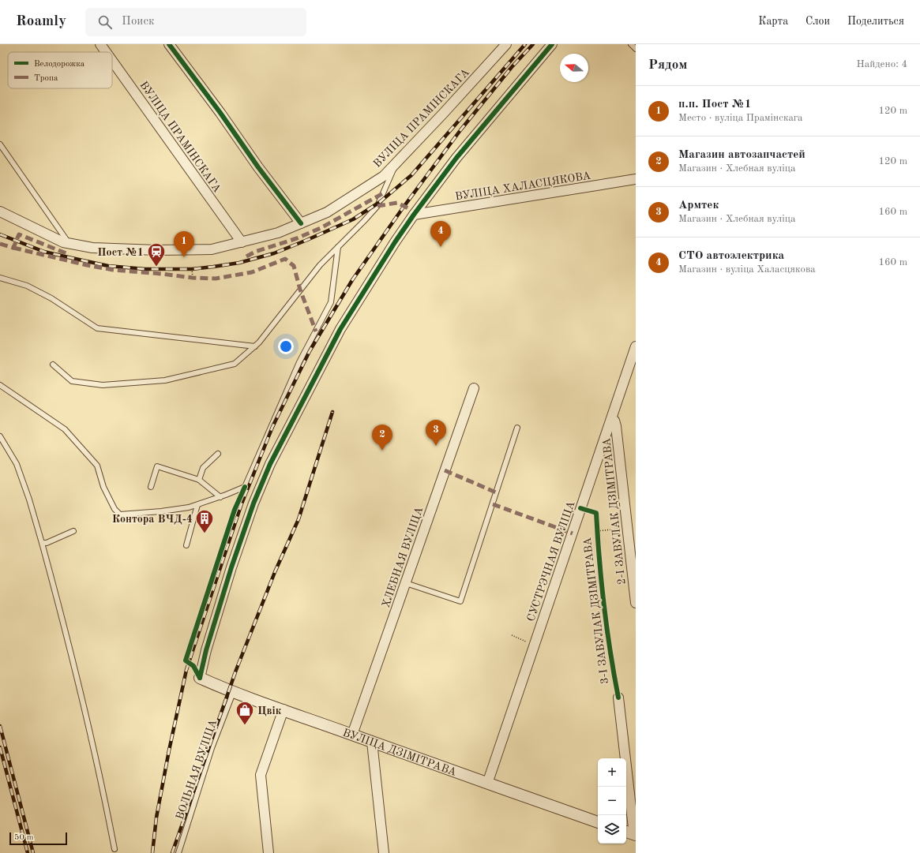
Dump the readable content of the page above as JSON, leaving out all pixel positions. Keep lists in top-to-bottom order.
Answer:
{
  "streets": {
    "street": [
      "ВУЛІЦА ПРАМІНСКАГА",
      "ВУЛІЦА ХАЛАСЦЯКОВА",
      "2-І ЗАВУЛАК ДЗІМІТРАВА",
      "ХЛЕБНАЯ ВУЛІЦА",
      "СУСТРЭЧНАЯ ВУЛІЦА",
      "3-І ЗАВУЛАК ДЗІМІТРАВА",
      "ВУЛІЦА ДЗІМІТРАВА"
    ],
    "lane": ["ВОЛЬНАЯ ВУЛІЦА"]
  },
  "crossings": [
    ["2-І ЗАВУЛАК ДЗІМІТРАВА", "СУСТРЭЧНАЯ ВУЛІЦА"],
    ["ХЛЕБНАЯ ВУЛІЦА", "ВУЛІЦА ДЗІМІТРАВА"],
    ["СУСТРЭЧНАЯ ВУЛІЦА", "3-І ЗАВУЛАК ДЗІМІТРАВА"],
    ["СУСТРЭЧНАЯ ВУЛІЦА", "ВУЛІЦА ДЗІМІТРАВА"],
    ["ВУЛІЦА ДЗІМІТРАВА", "ВОЛЬНАЯ ВУЛІЦА"]
  ],
  "places": {
    "station": ["Пост №1"],
    "building": ["Контора ВЧД-4"],
    "shop": ["Цвік"]
  },
  "legend": ["Велодорожка", "Тропа"],
  "scale_bar": "50 m",
  "north": "left",
  "page": {
    "header": "Roamly",
    "search": "Поиск",
    "nav": ["Карта", "Слои", "Поделиться"],
    "heading": ["Рядом", "Найдено: 4"],
    "list": [
      {
        "mark": "1",
        "name": "п.п. Пост №1",
        "note": "Место · вуліца Прамінскага",
        "value": "120 m"
      },
      {
        "mark": "2",
        "name": "Магазин автозапчастей",
        "note": "Магазин · Хлебная вуліца",
        "value": "120 m"
      },
      {
        "mark": "3",
        "name": "Армтек",
        "note": "Магазин · Хлебная вуліца",
        "value": "160 m"
      },
      {
        "mark": "4",
        "name": "СТО автоэлектрика",
        "note": "Магазин · вуліца Халасцякова",
        "value": "160 m"
      }
    ],
    "pins": [
      "4",
      "1",
      "3",
      "2"
    ],
    "map_buttons": ["+", "−"],
    "scale": "50 m"
  }
}
